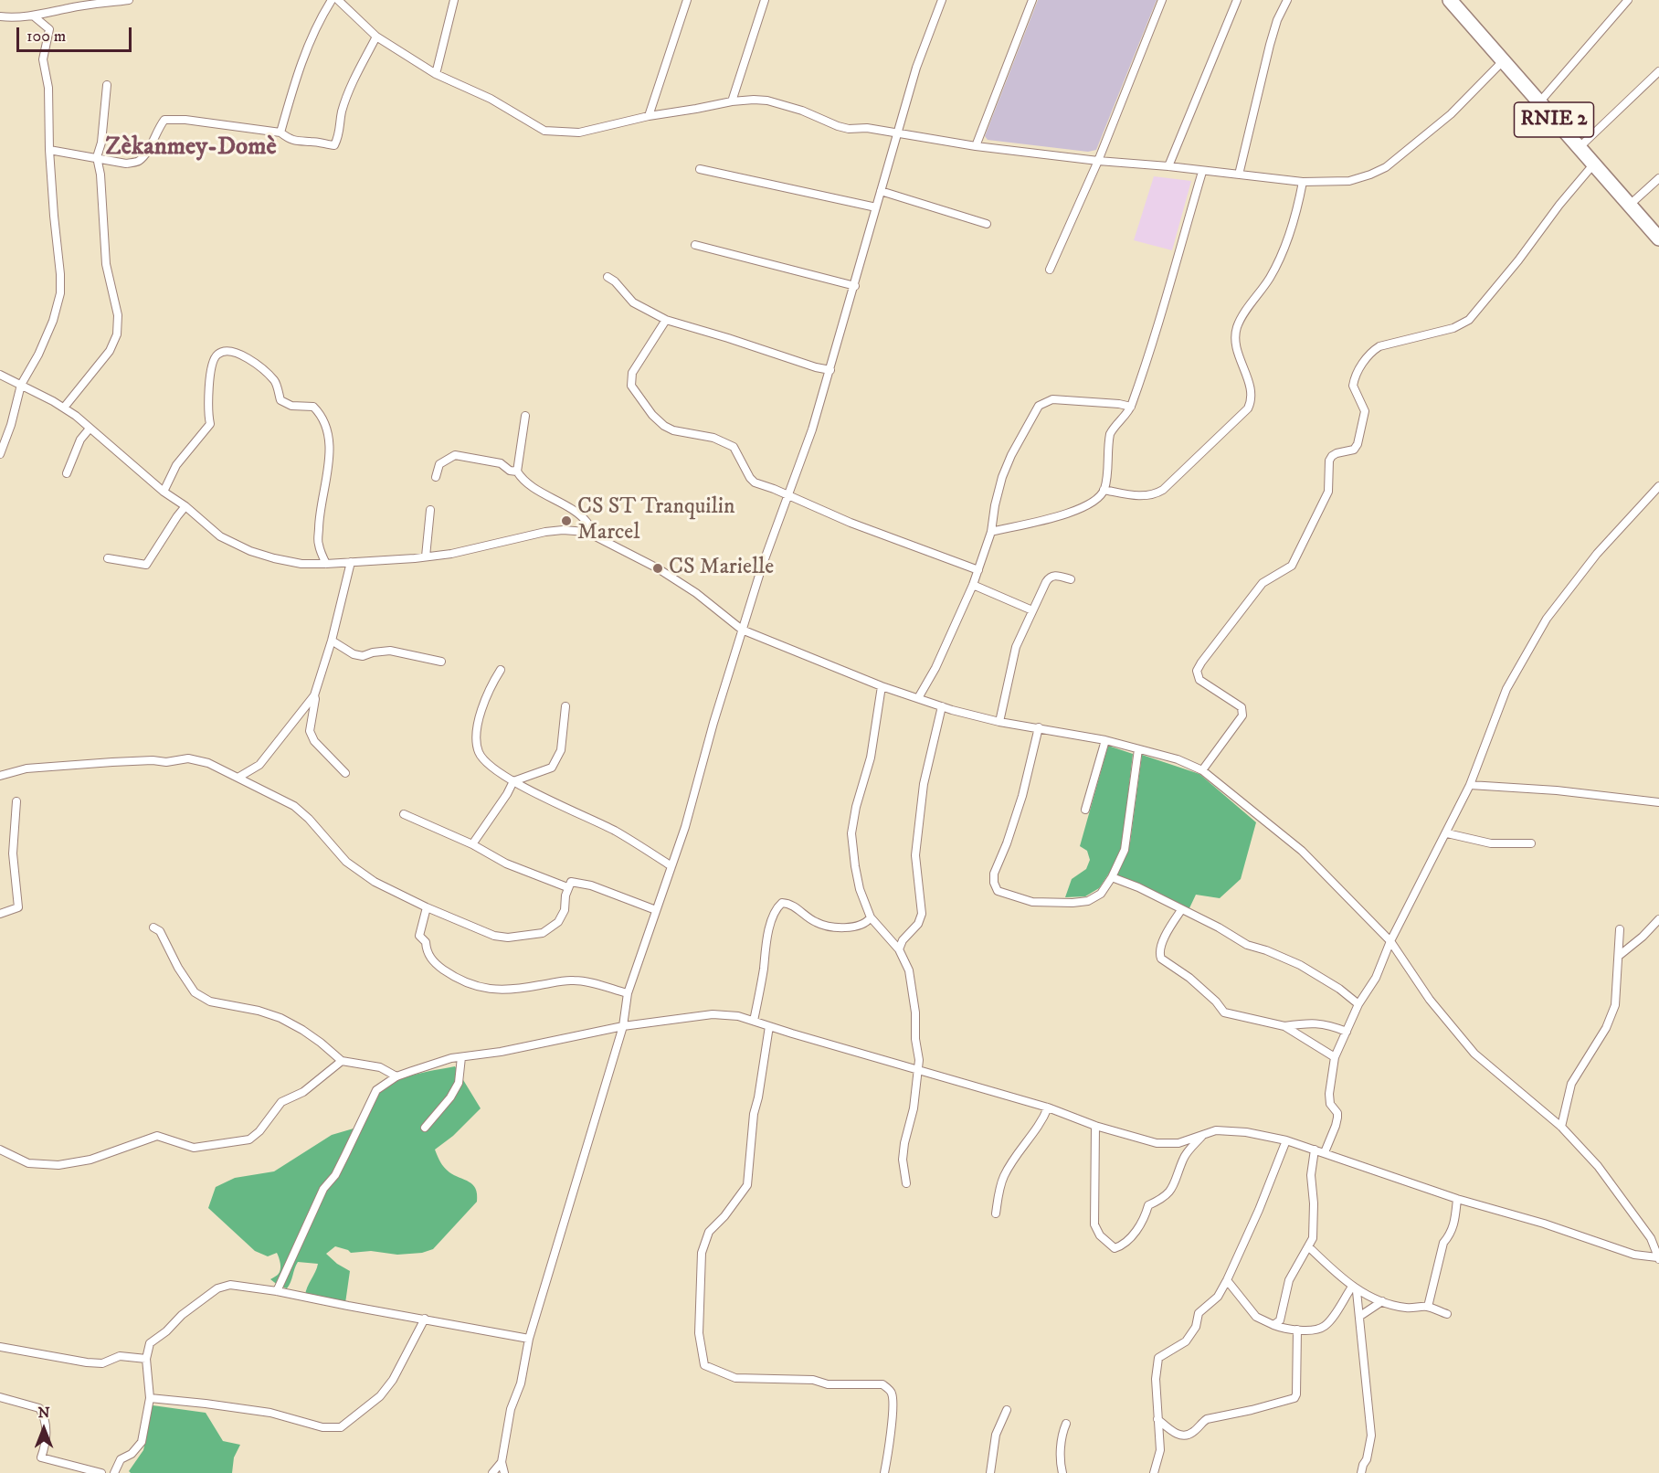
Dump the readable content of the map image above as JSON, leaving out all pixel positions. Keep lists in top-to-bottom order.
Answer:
{
  "streets": {
    "highway": ["RNIE 2"]
  },
  "districts": ["Zèkanmey-Domè"],
  "places": ["CS ST Tranquilin Marcel", "CS Marielle"],
  "scale_bar": "100 m",
  "north": "top"
}
